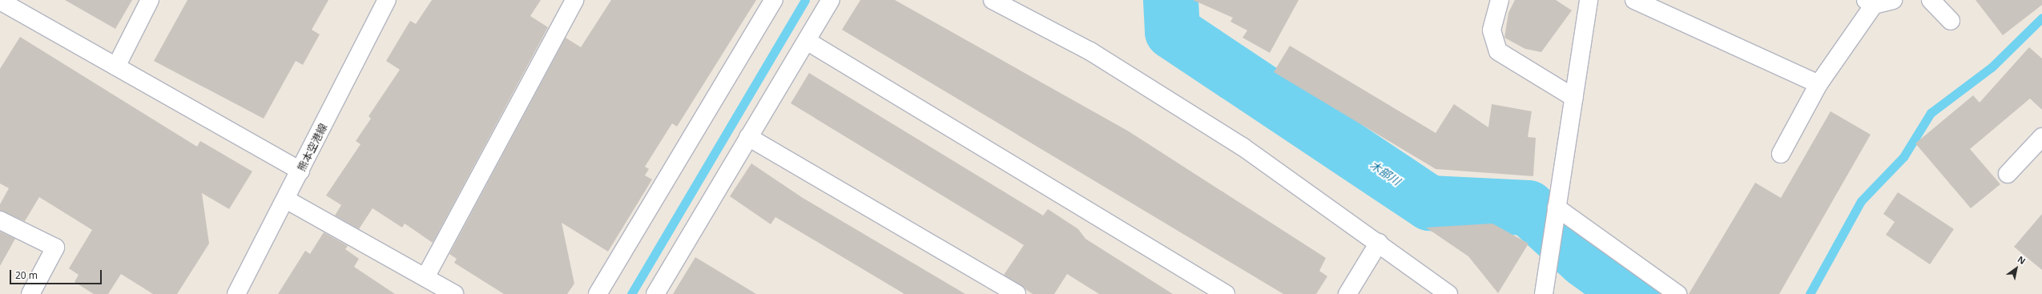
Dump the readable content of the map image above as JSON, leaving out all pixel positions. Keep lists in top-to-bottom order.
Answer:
{
  "streets": {
    "street": ["熊本空港線"]
  },
  "water": ["木部川"],
  "scale_bar": "20 m",
  "north": "top right"
}
